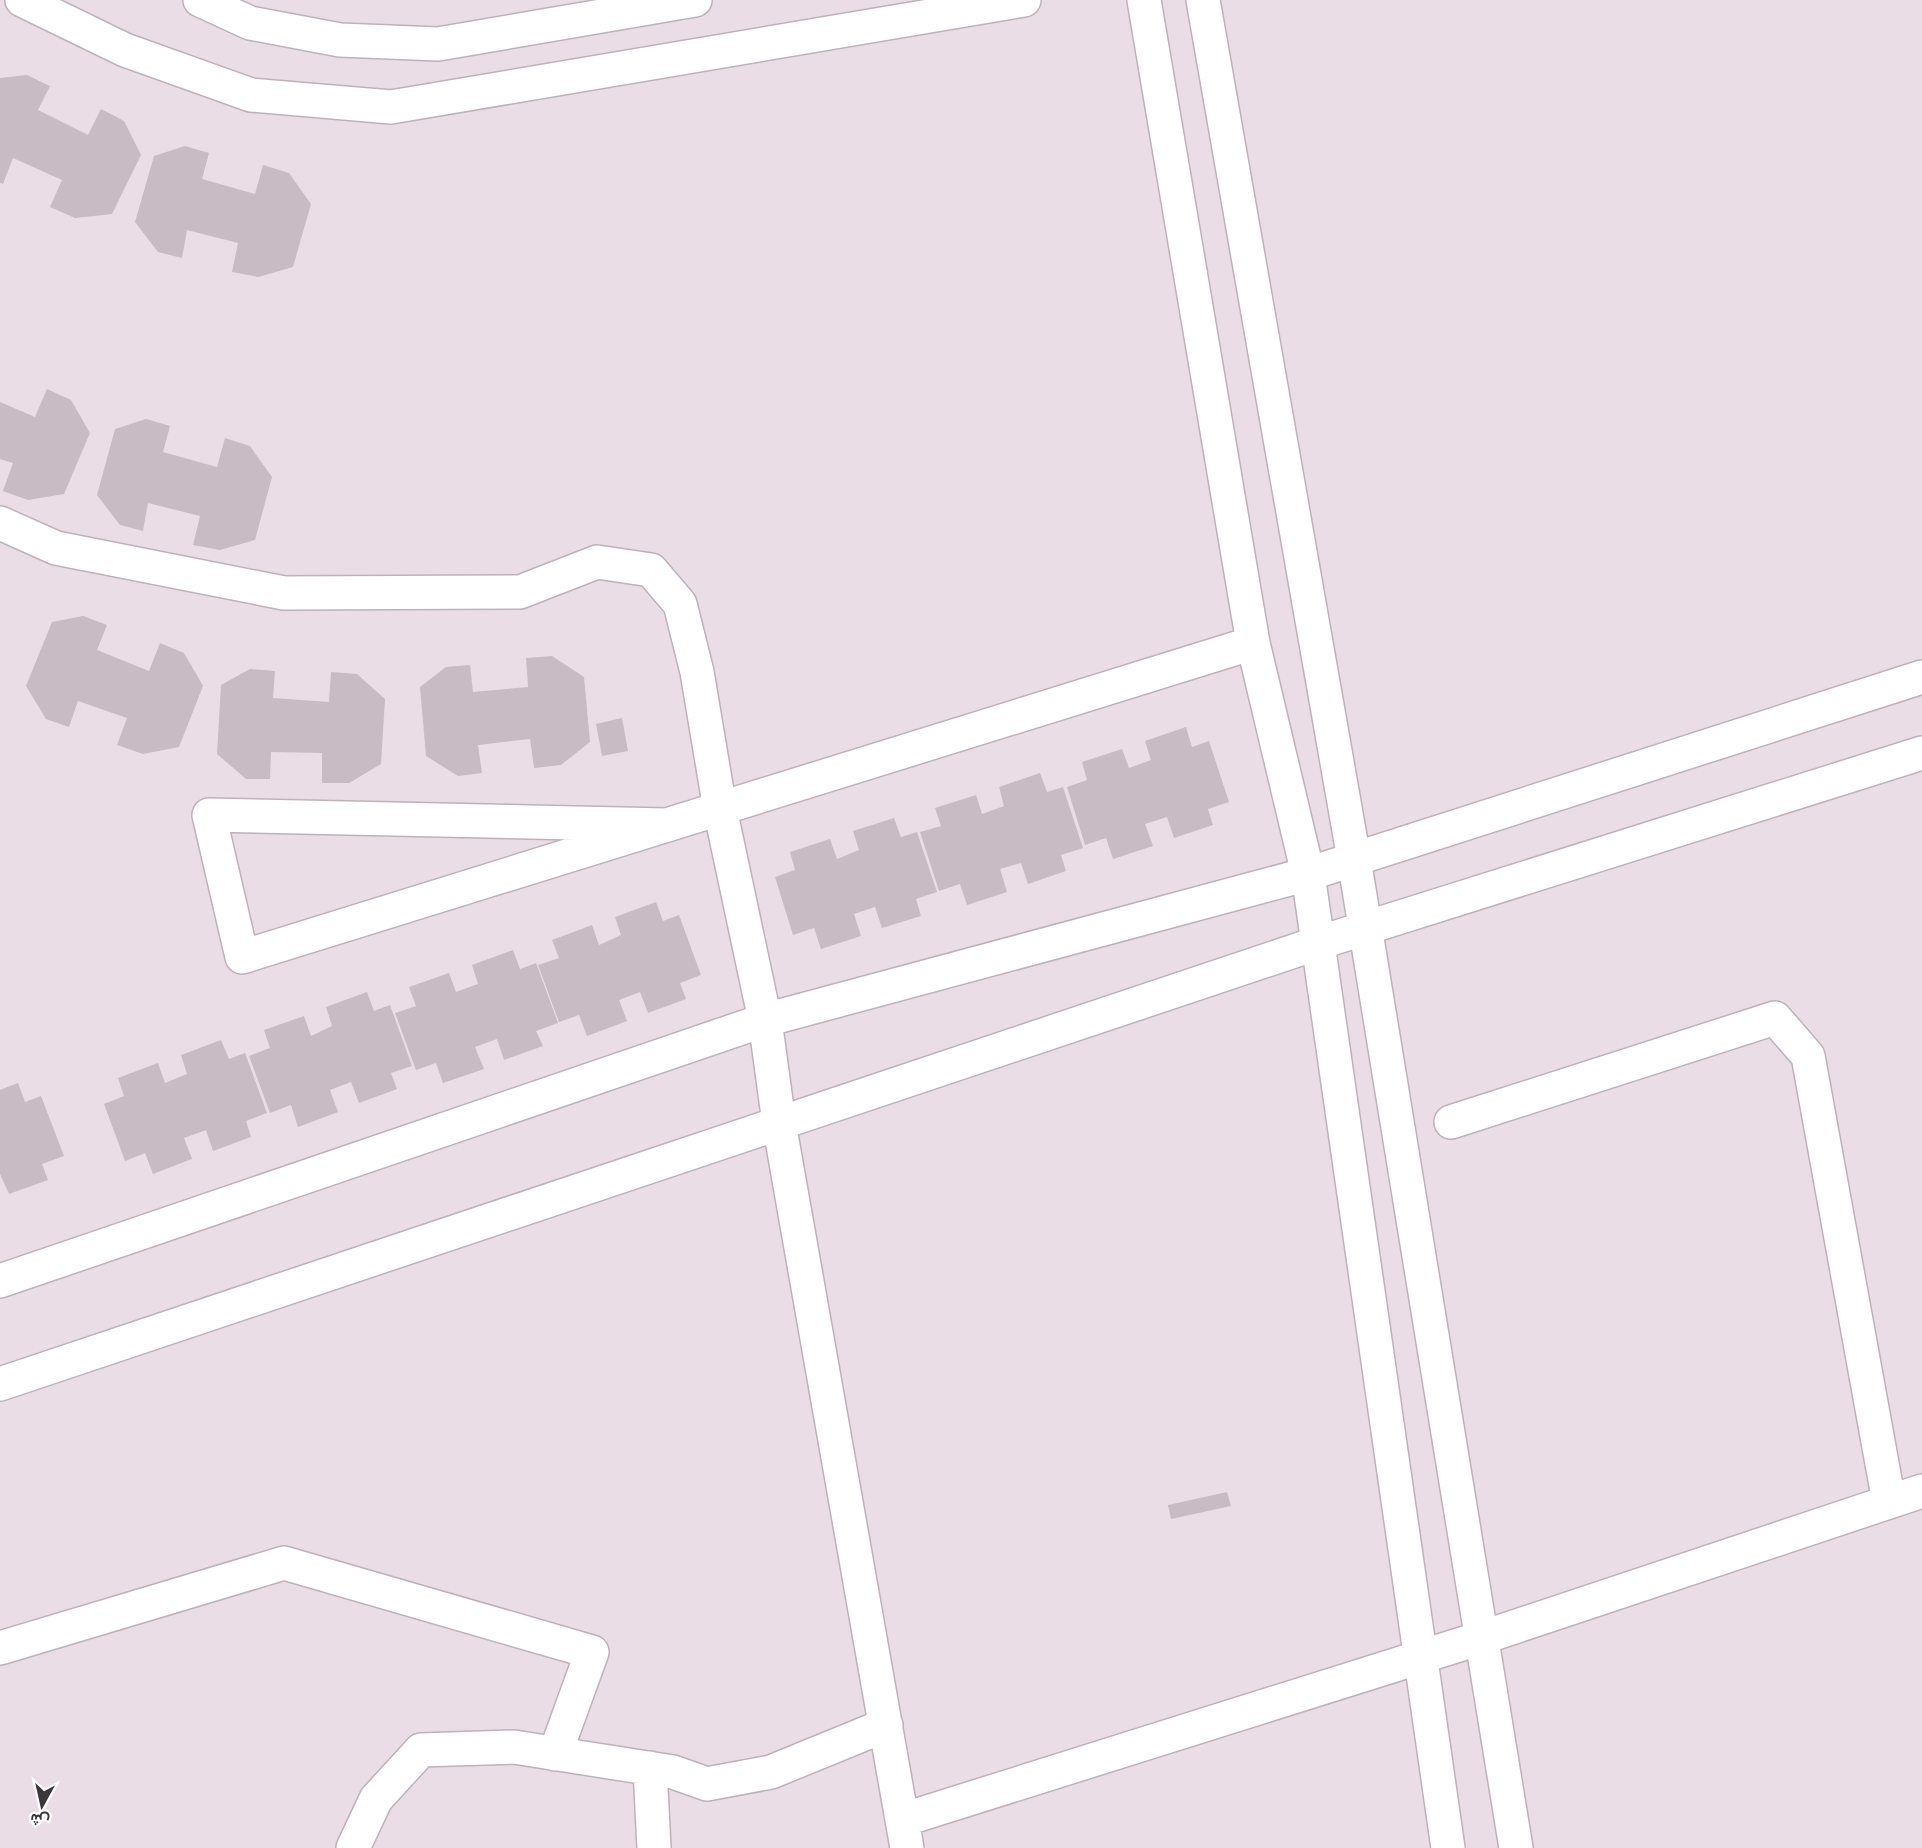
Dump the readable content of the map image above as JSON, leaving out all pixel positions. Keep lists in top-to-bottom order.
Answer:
{
  "north": "bottom"
}
